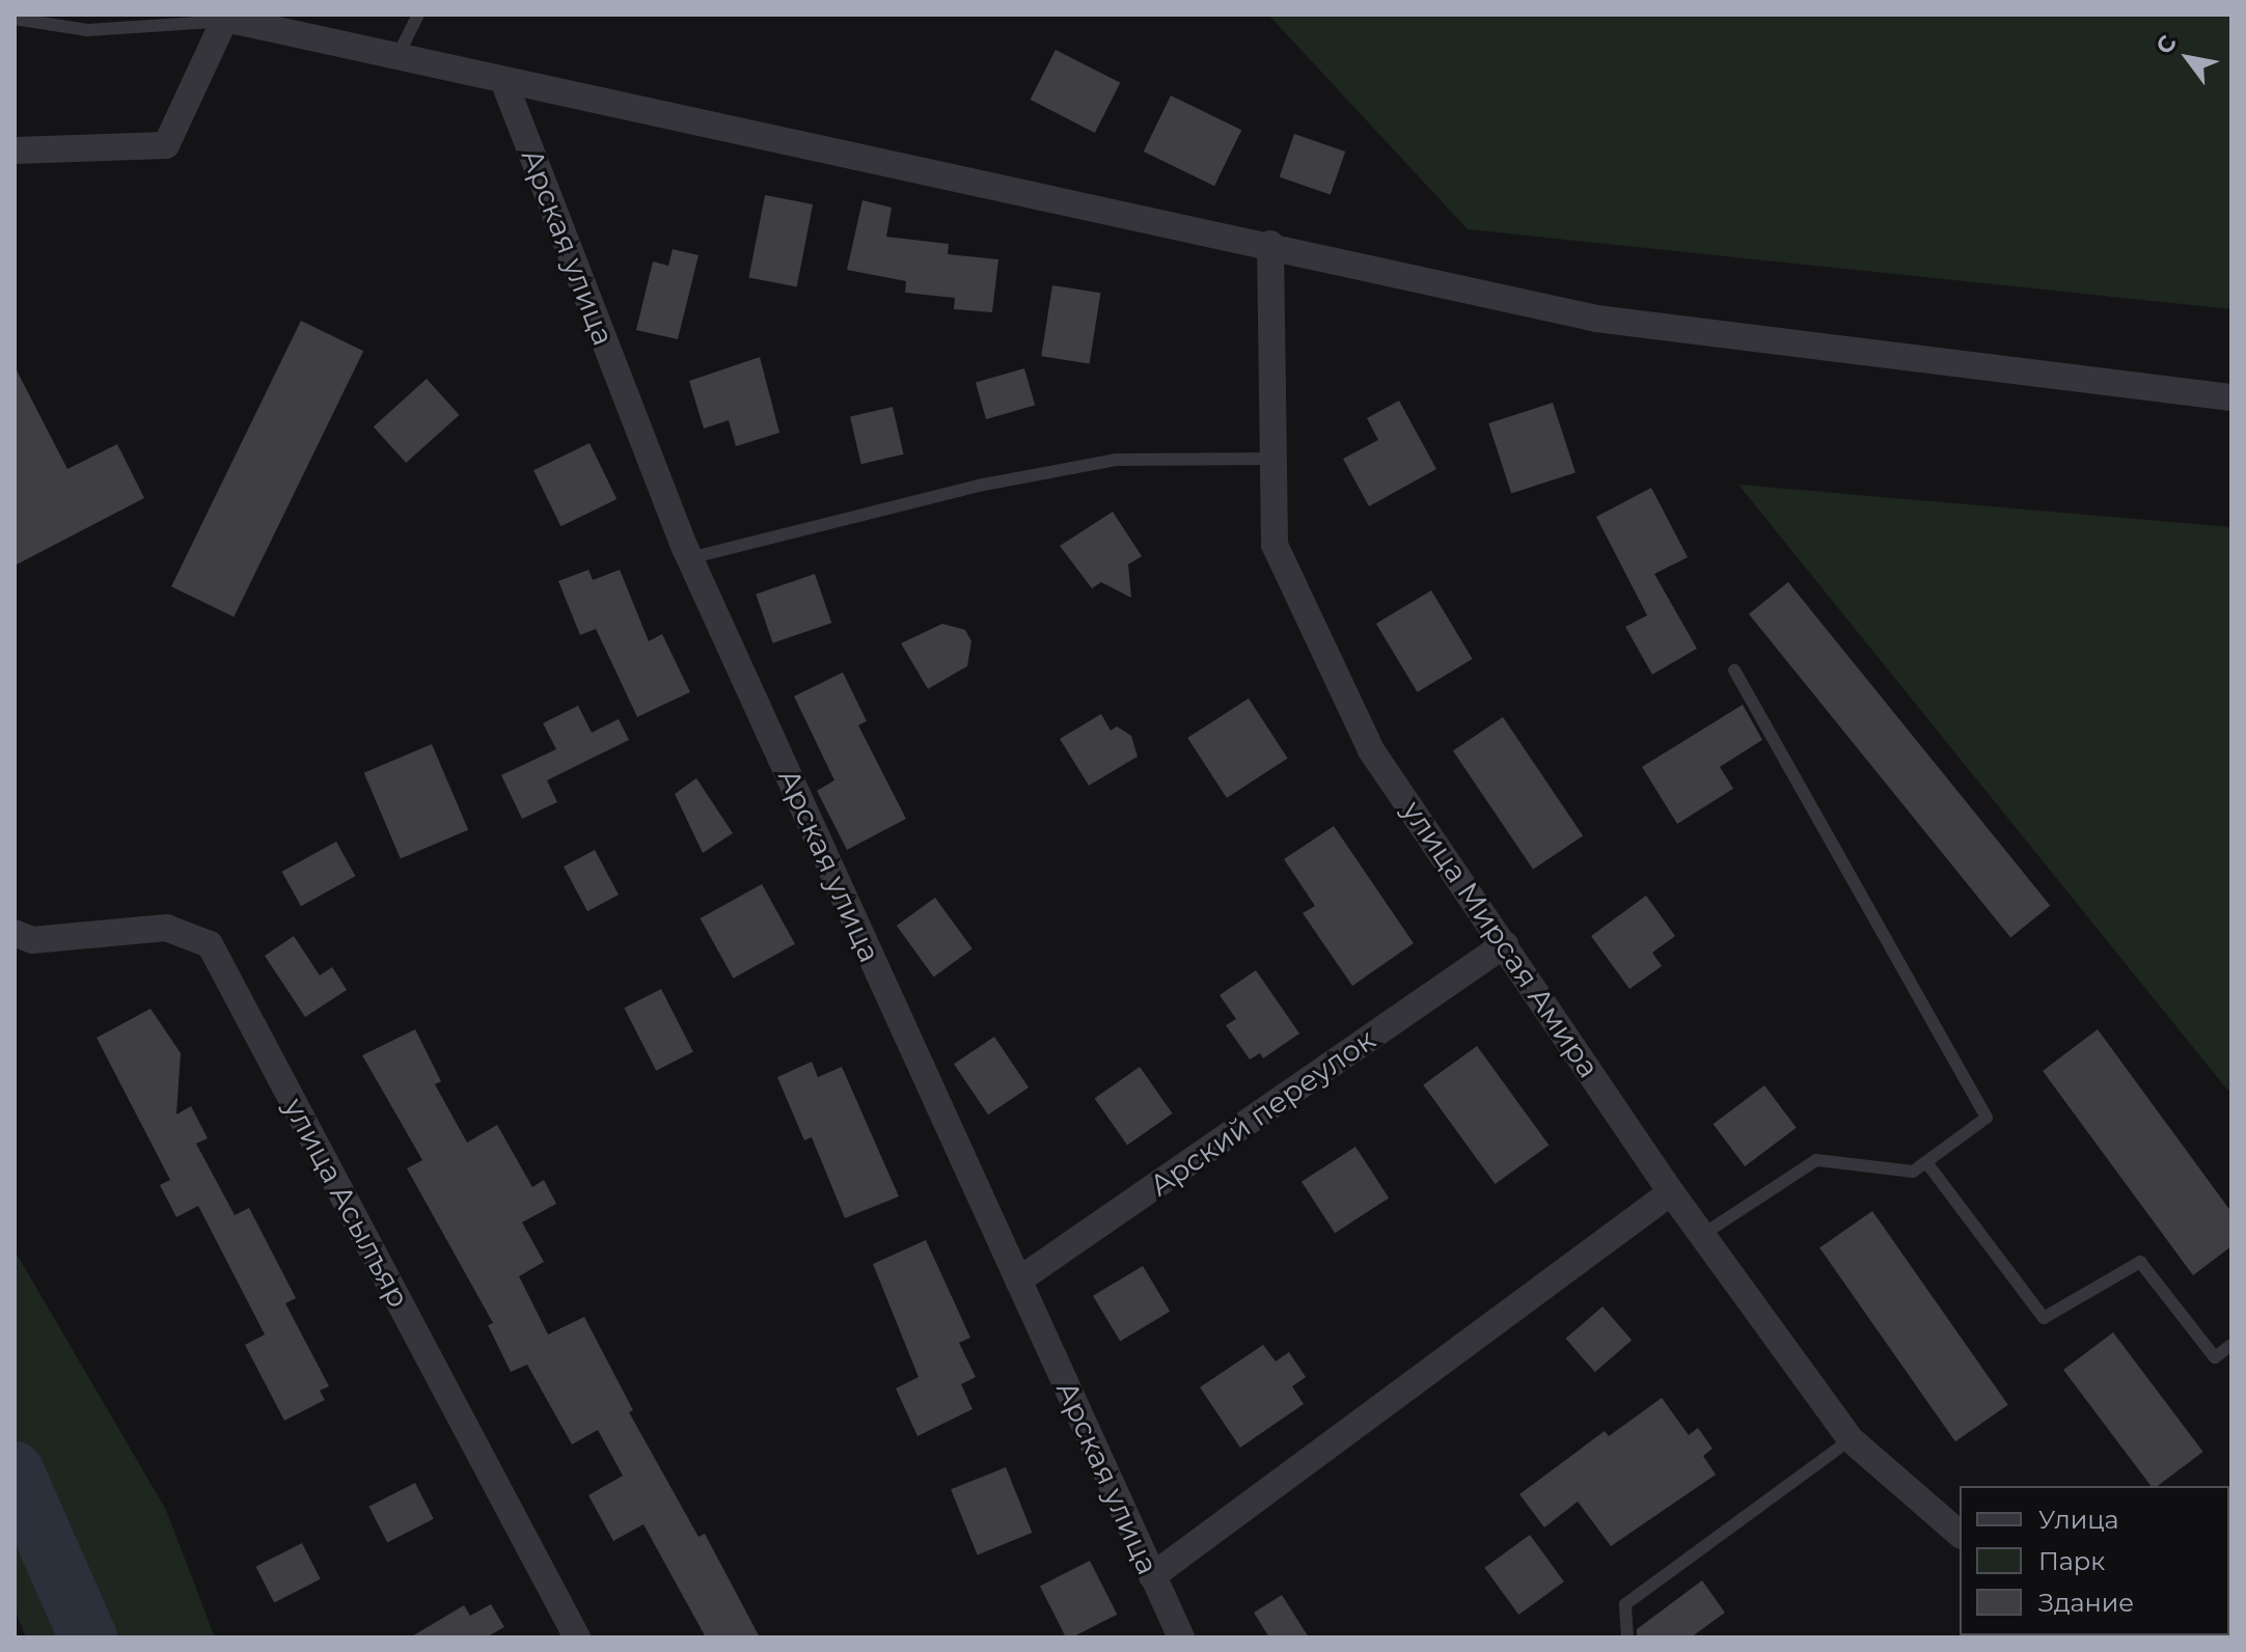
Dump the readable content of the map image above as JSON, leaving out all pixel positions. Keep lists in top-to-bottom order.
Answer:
{
  "streets": {
    "street": [
      "Арская улица",
      "улица Мирсая Амира",
      "Арский переулок",
      "улица Асылъяр"
    ]
  },
  "crossings": [
    ["Арская улица", "Арский переулок"],
    ["улица Мирсая Амира", "Арский переулок"]
  ],
  "legend": ["Улица", "Парк", "Здание"],
  "north": "top left"
}
